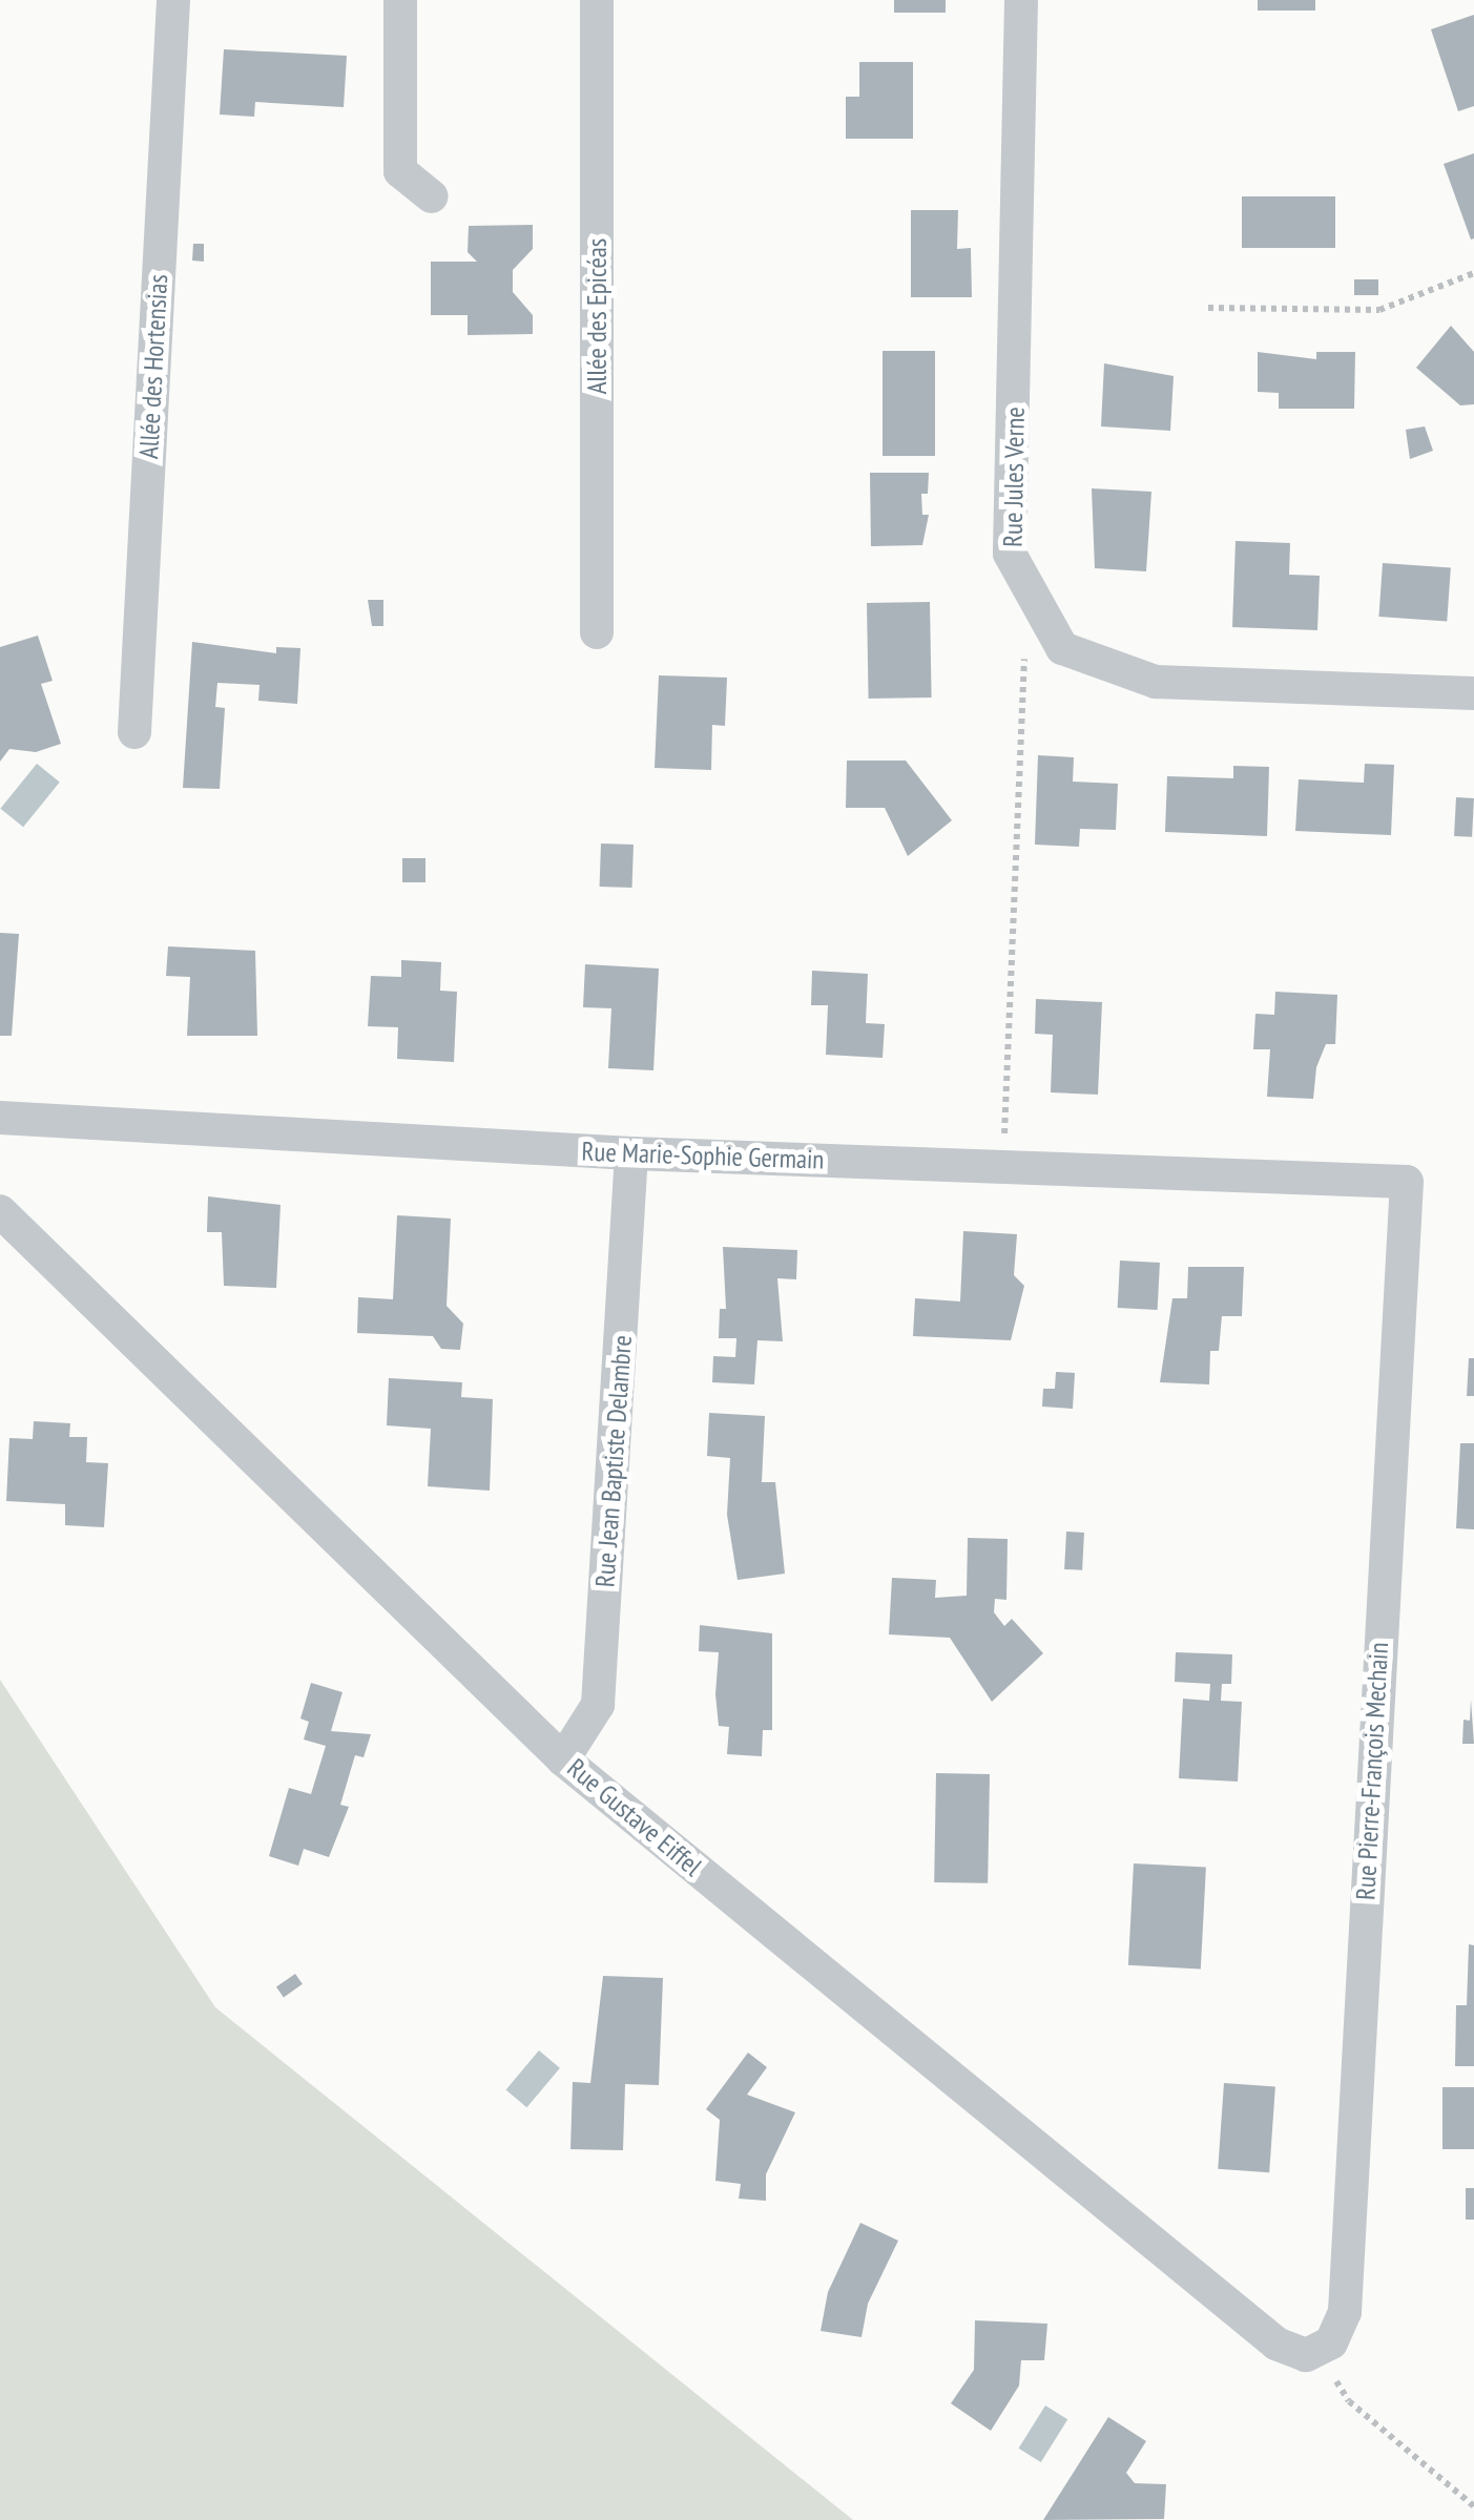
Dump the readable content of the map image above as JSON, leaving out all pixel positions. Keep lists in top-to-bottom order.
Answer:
{
  "streets": {
    "street": [
      "Allée des Epicéas",
      "Allée des Hortensias",
      "Rue Jules Verne",
      "Rue Marie-Sophie Germain",
      "Rue Jean Baptiste Delambre",
      "Rue Pierre-François Mechain",
      "Rue Gustave Eiffel"
    ]
  },
  "crossings": [
    ["Rue Marie-Sophie Germain", "Rue Jean Baptiste Delambre"],
    ["Rue Marie-Sophie Germain", "Rue Pierre-François Mechain"],
    ["Rue Jean Baptiste Delambre", "Rue Gustave Eiffel"],
    ["Rue Pierre-François Mechain", "Rue Gustave Eiffel"]
  ]
}
